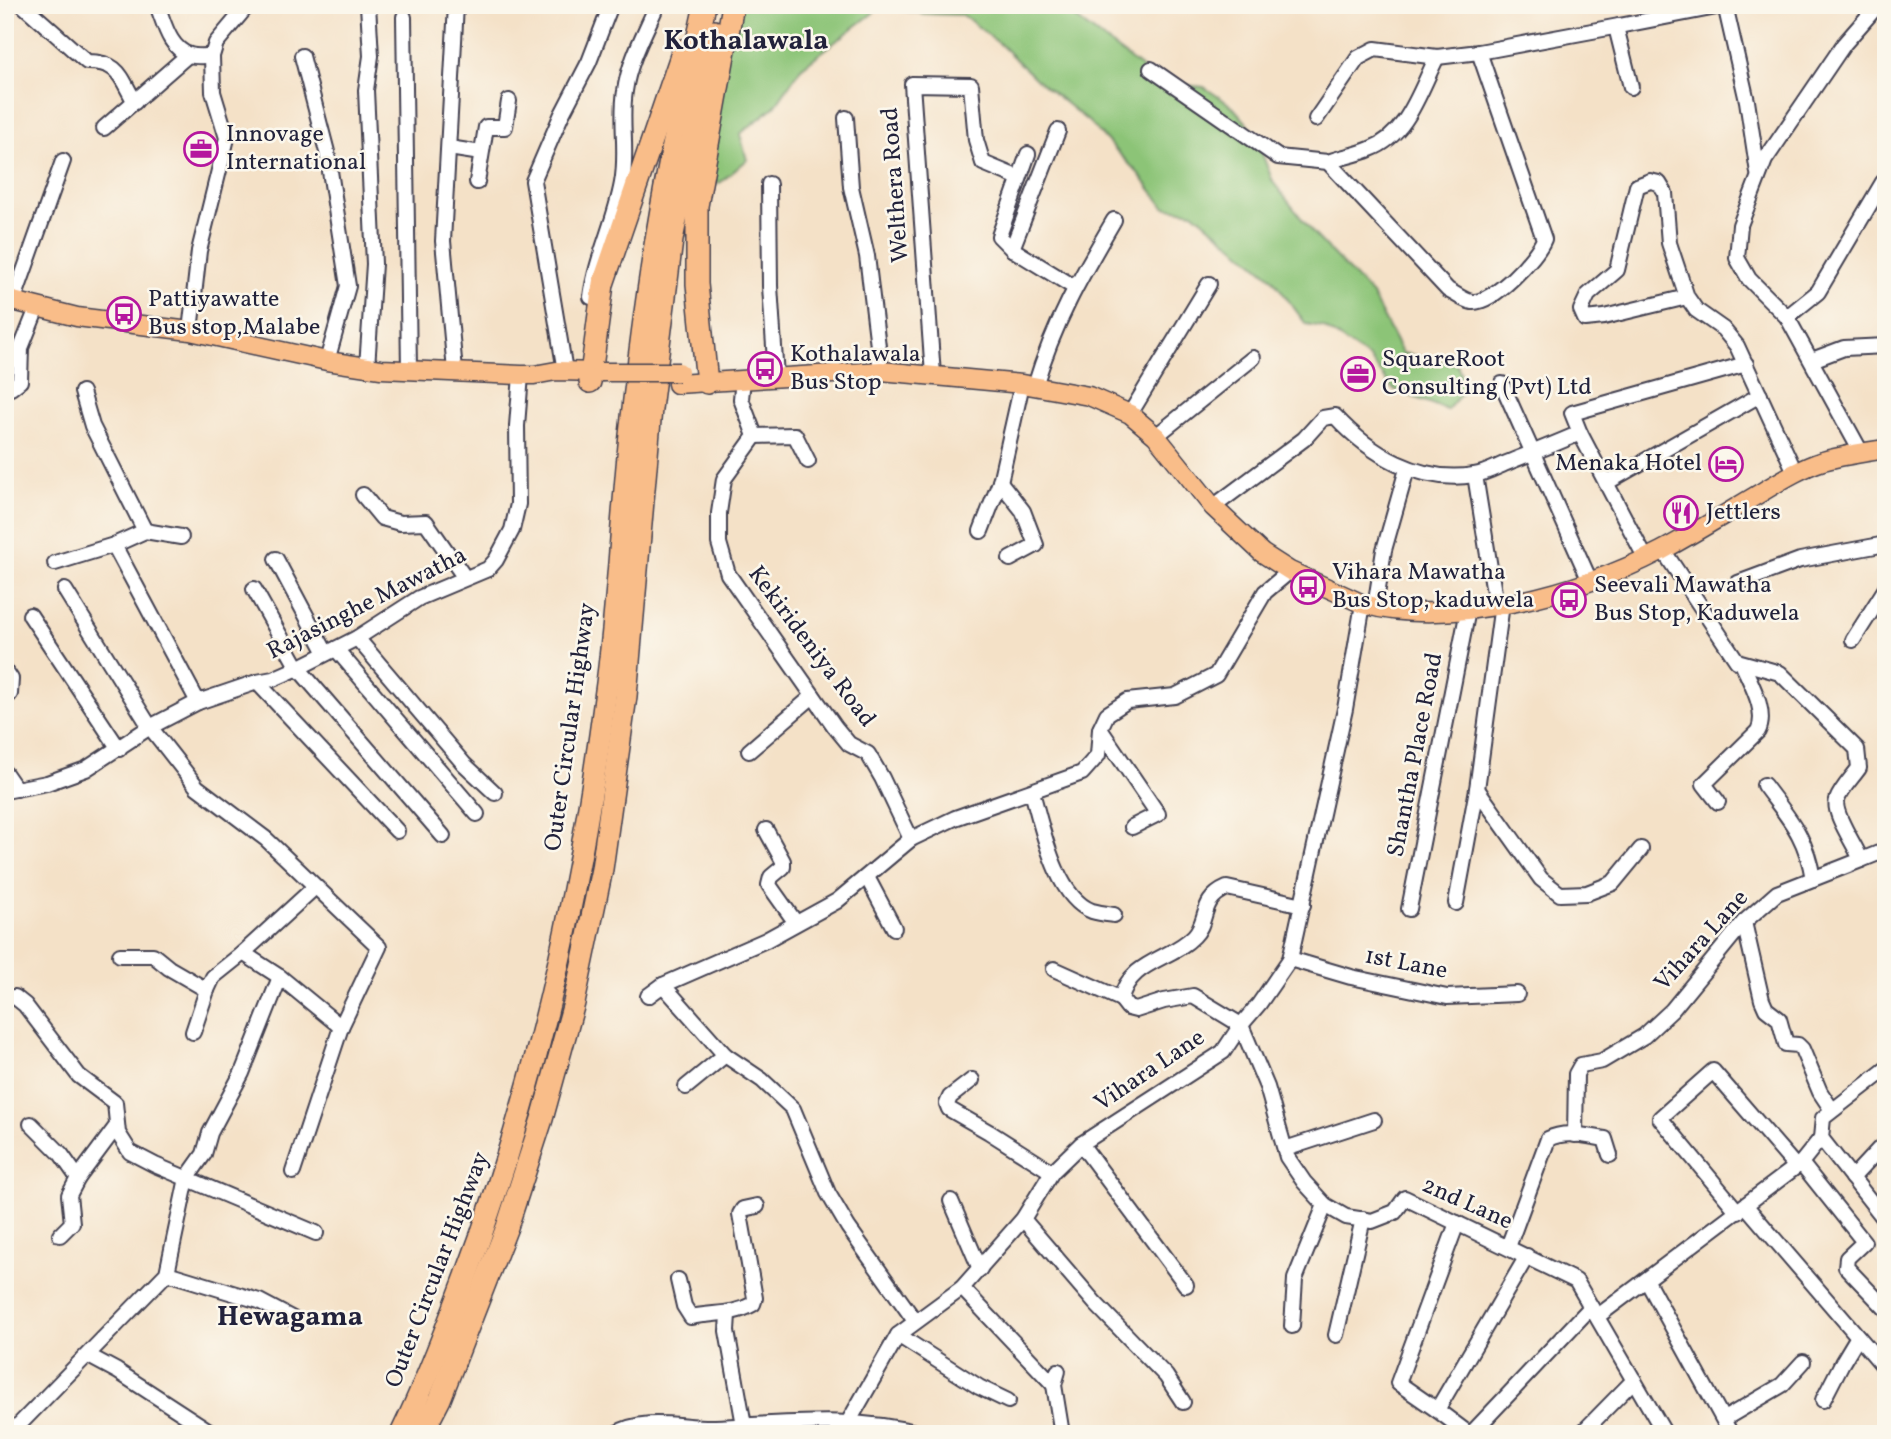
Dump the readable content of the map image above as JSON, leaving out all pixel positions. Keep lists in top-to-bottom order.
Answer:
{
  "streets": {
    "highway": ["Outer Circular Highway"],
    "street": [
      "Welthera Road",
      "Rajasinghe Mawatha",
      "Kekirideniya Road",
      "Shantha Place Road",
      "Vihara Lane",
      "1st Lane",
      "2nd Lane"
    ]
  },
  "crossings": [
    ["Vihara Lane", "1st Lane"]
  ],
  "districts": ["Kothalawala", "Hewagama"],
  "places": {
    "office": ["Innovage International", "SquareRoot Consulting (Pvt) Ltd"],
    "bus stop": [
      "Pattiyawatte Bus stop,Malabe",
      "Kothalawala Bus Stop",
      "Vihara Mawatha Bus Stop, kaduwela",
      "Seevali Mawatha Bus Stop, Kaduwela"
    ],
    "hotel": ["Menaka Hotel"],
    "restaurant": ["Jettlers"]
  }
}
